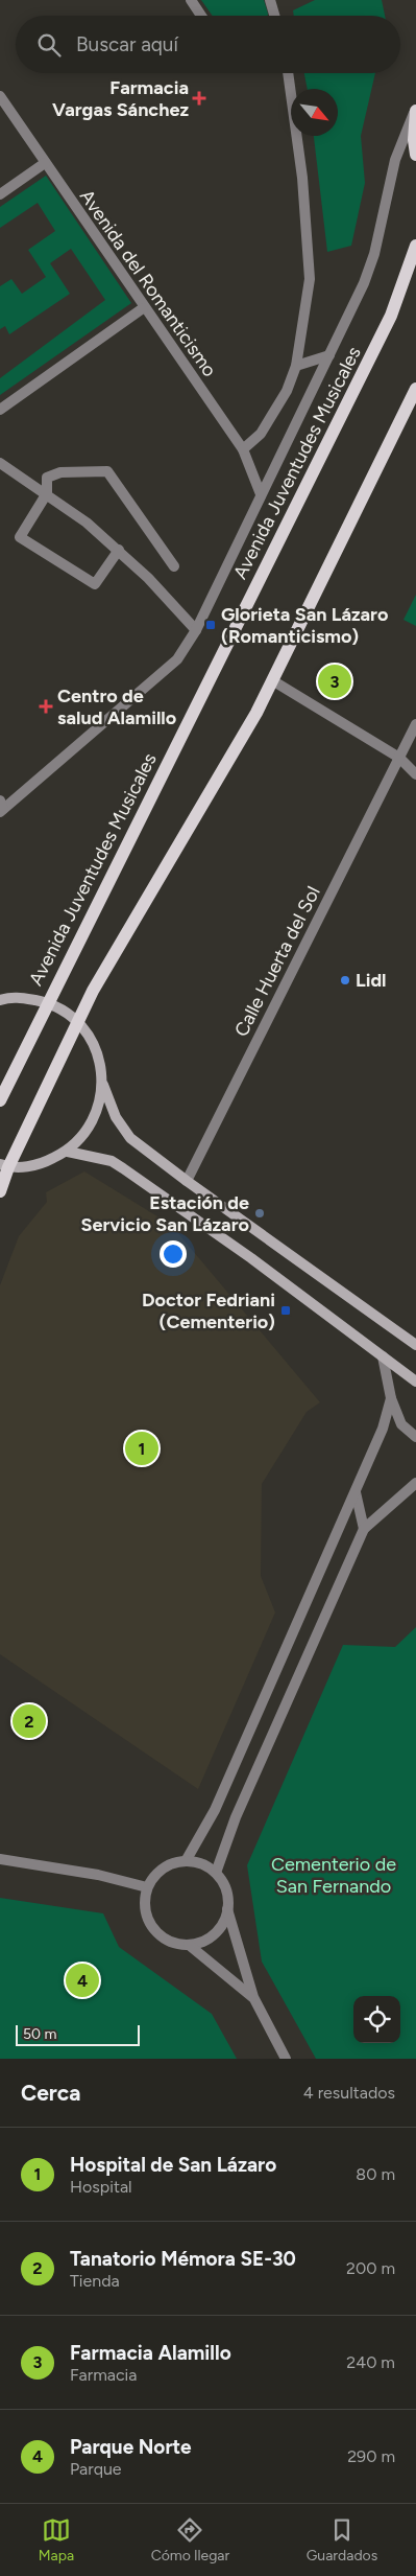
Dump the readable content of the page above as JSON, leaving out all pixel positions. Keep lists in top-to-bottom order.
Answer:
{
  "streets": {
    "main road": ["Avenida Juventudes Musicales"],
    "street": ["Avenida del Romanticismo", "Calle Huerta del Sol"]
  },
  "crossings": [
    ["Avenida del Romanticismo", "Avenida Juventudes Musicales"]
  ],
  "parks": ["Cementerio de San Fernando"],
  "places": {
    "health": ["Farmacia Vargas Sánchez", "Centro de salud Alamillo"],
    "transit": ["Glorieta San Lázaro (Romanticismo)", "Doctor Fedriani (Cementerio)"],
    "other": ["Lidl", "Estación de Servicio San Lázaro"]
  },
  "scale_bar": "50 m",
  "north": "bottom right",
  "page": {
    "search": "Buscar aquí",
    "pins": [
      "3",
      "1",
      "2",
      "4"
    ],
    "scale": "50 m",
    "heading": ["Cerca", "4 resultados"],
    "list": [
      {
        "mark": "1",
        "name": "Hospital de San Lázaro",
        "note": "Hospital",
        "value": "80 m"
      },
      {
        "mark": "2",
        "name": "Tanatorio Mémora SE-30",
        "note": "Tienda",
        "value": "200 m"
      },
      {
        "mark": "3",
        "name": "Farmacia Alamillo",
        "note": "Farmacia",
        "value": "240 m"
      },
      {
        "mark": "4",
        "name": "Parque Norte",
        "note": "Parque",
        "value": "290 m"
      }
    ],
    "nav": ["Mapa", "Cómo llegar", "Guardados"]
  }
}
